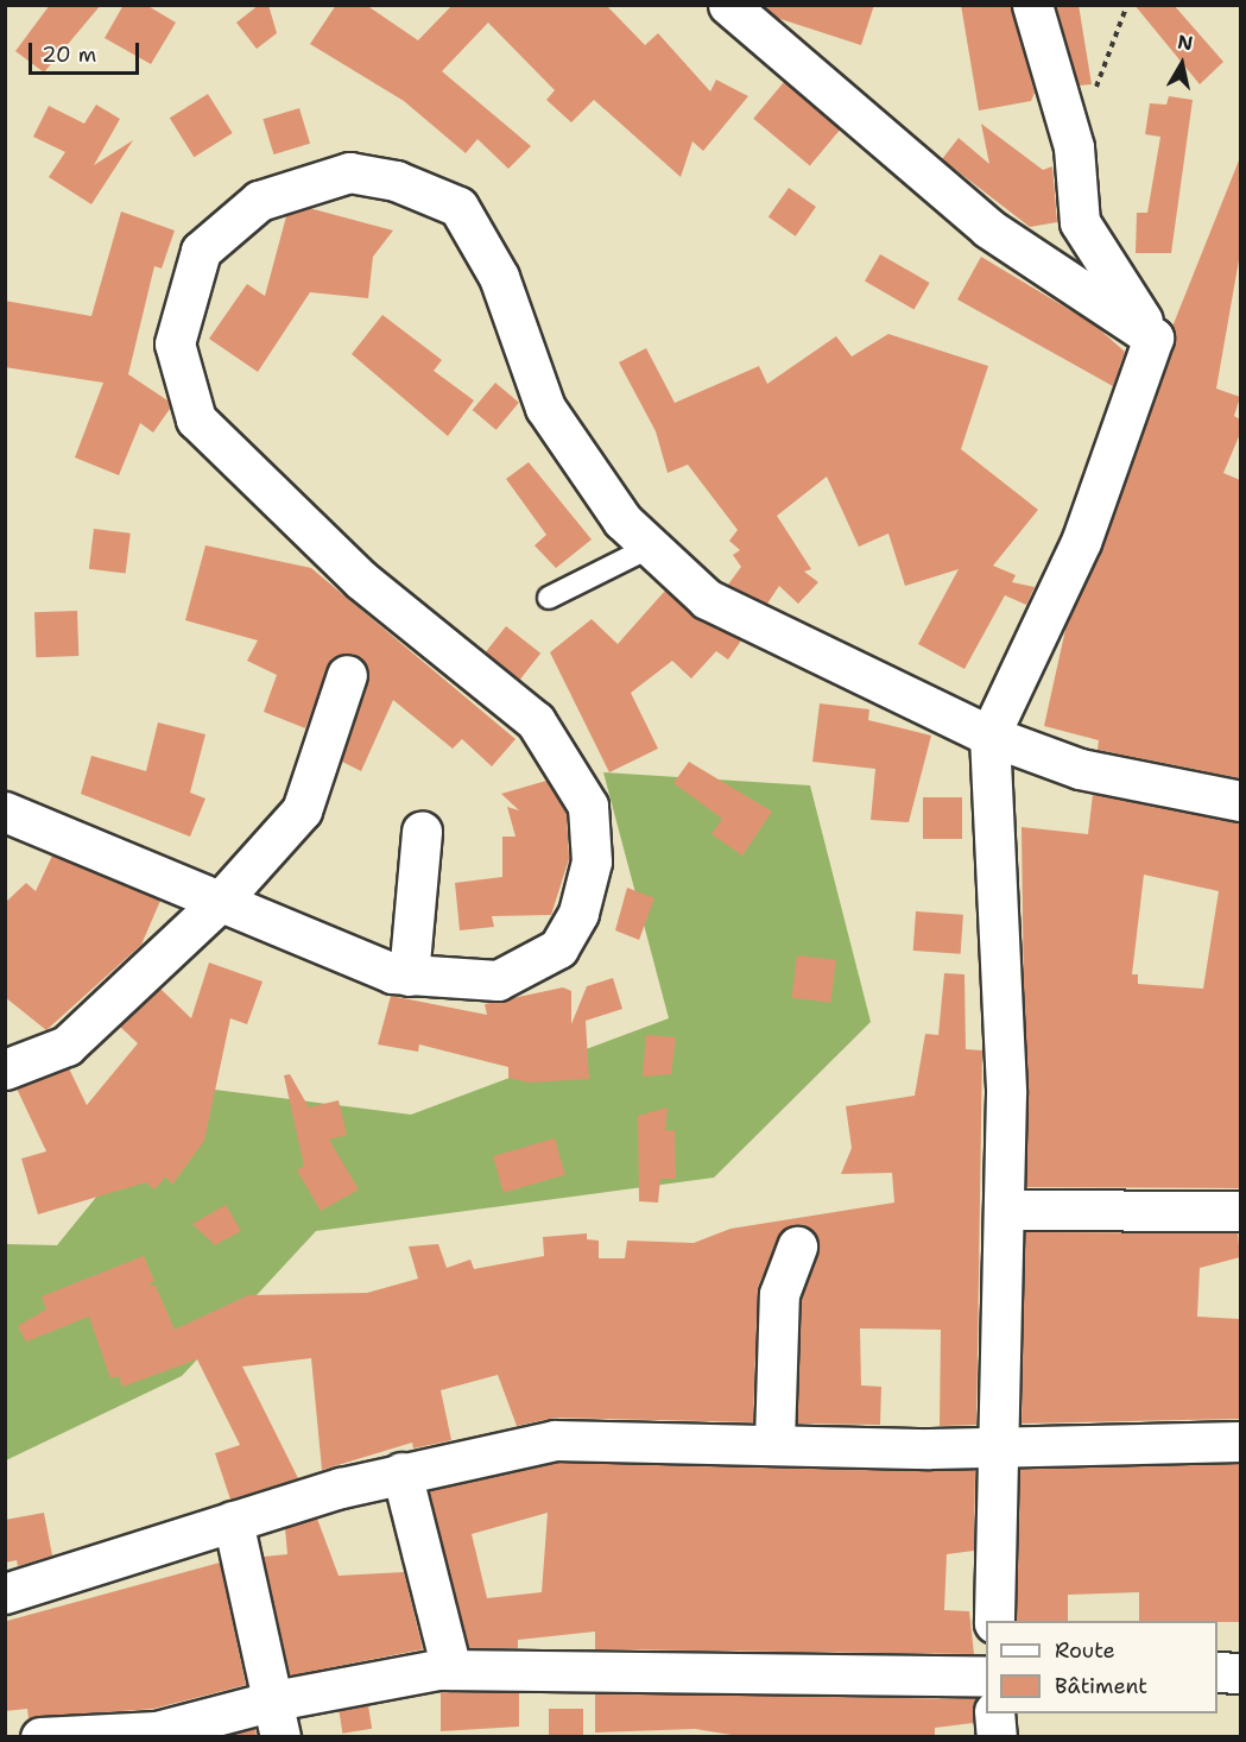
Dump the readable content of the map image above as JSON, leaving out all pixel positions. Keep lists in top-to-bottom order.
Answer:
{
  "legend": ["Route", "Bâtiment"],
  "scale_bar": "20 m",
  "north": "top"
}
